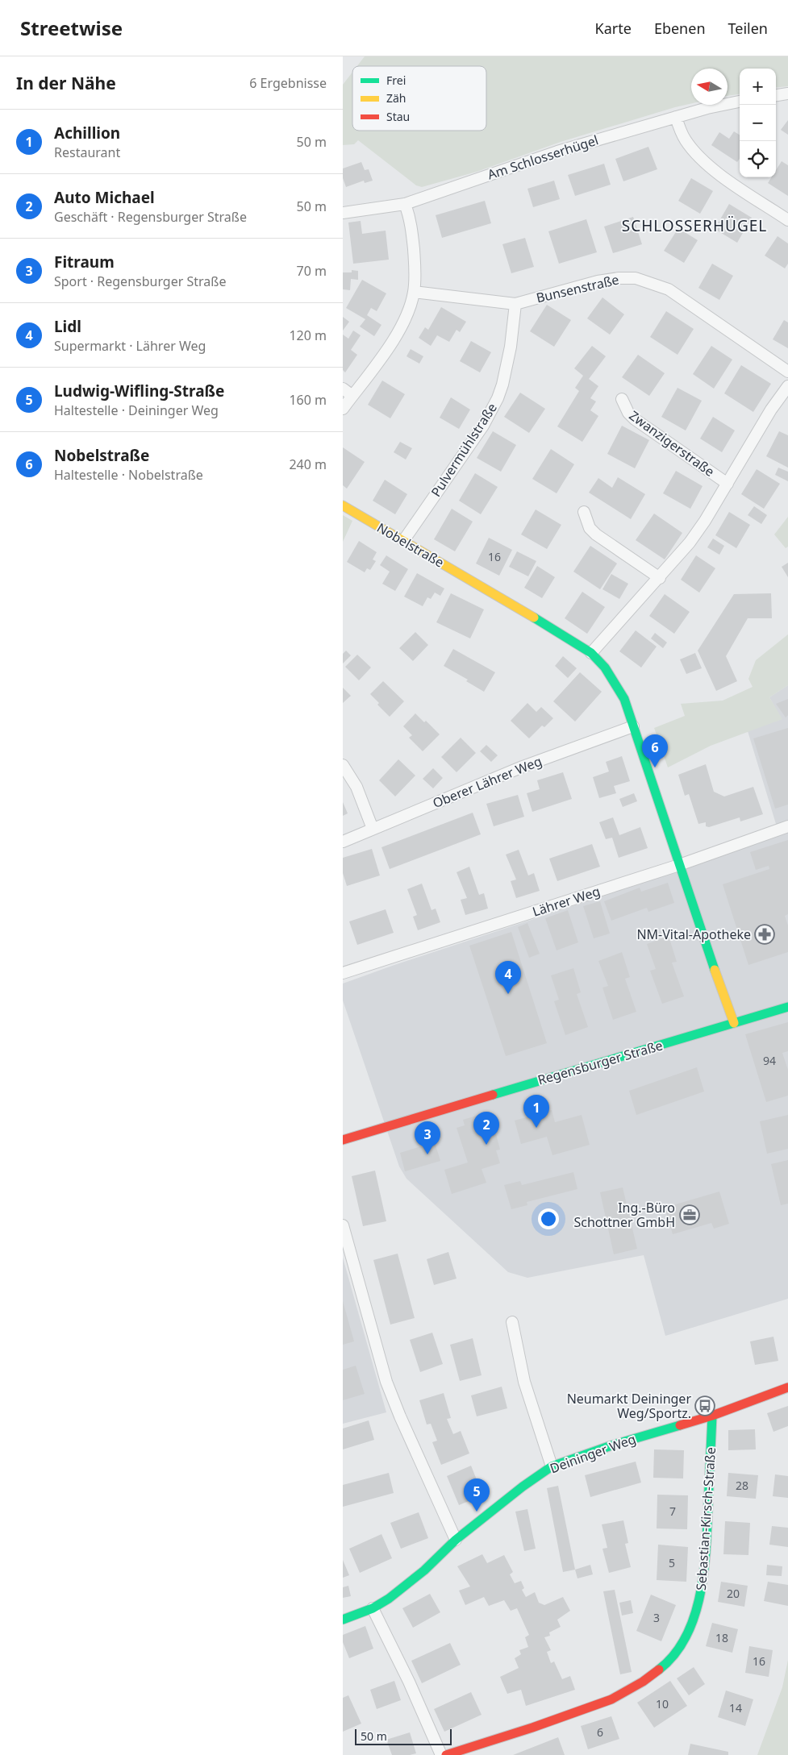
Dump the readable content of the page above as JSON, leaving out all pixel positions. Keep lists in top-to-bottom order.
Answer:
{
  "streets": {
    "street": [
      "Am Schlosserhügel",
      "Bunsenstraße",
      "Zwanzigerstraße",
      "Pulvermühlstraße",
      "Nobelstraße",
      "Oberer Lährer Weg",
      "Lährer Weg",
      "Regensburger Straße",
      "Deininger Weg",
      "Sebastian-Kirsch-Straße"
    ]
  },
  "crossings": [
    ["Bunsenstraße", "Pulvermühlstraße"],
    ["Zwanzigerstraße", "Nobelstraße"],
    ["Pulvermühlstraße", "Nobelstraße"],
    ["Nobelstraße", "Oberer Lährer Weg"],
    ["Nobelstraße", "Lährer Weg"],
    ["Nobelstraße", "Regensburger Straße"],
    ["Deininger Weg", "Sebastian-Kirsch-Straße"]
  ],
  "districts": ["SCHLOSSERHÜGEL"],
  "places": {
    "pharmacy": ["NM-Vital-Apotheke"],
    "office": ["Ing.-Büro Schottner GmbH"],
    "bus stop": ["Neumarkt Deininger Weg/Sportz."]
  },
  "house_numbers": [
    "16",
    "94",
    "28",
    "7",
    "5",
    "20",
    "3",
    "18",
    "16",
    "10",
    "14",
    "6"
  ],
  "legend": ["Frei", "Zäh", "Stau"],
  "scale_bar": "50 m",
  "north": "left",
  "page": {
    "header": "Streetwise",
    "nav": ["Karte", "Ebenen", "Teilen"],
    "heading": ["In der Nähe", "6 Ergebnisse"],
    "map_buttons": ["+", "−"],
    "list": [
      {
        "mark": "1",
        "name": "Achillion",
        "note": "Restaurant",
        "value": "50 m"
      },
      {
        "mark": "2",
        "name": "Auto Michael",
        "note": "Geschäft · Regensburger Straße",
        "value": "50 m"
      },
      {
        "mark": "3",
        "name": "Fitraum",
        "note": "Sport · Regensburger Straße",
        "value": "70 m"
      },
      {
        "mark": "4",
        "name": "Lidl",
        "note": "Supermarkt · Lährer Weg",
        "value": "120 m"
      },
      {
        "mark": "5",
        "name": "Ludwig-Wifling-Straße",
        "note": "Haltestelle · Deininger Weg",
        "value": "160 m"
      },
      {
        "mark": "6",
        "name": "Nobelstraße",
        "note": "Haltestelle · Nobelstraße",
        "value": "240 m"
      }
    ],
    "pins": [
      "6",
      "4",
      "1",
      "2",
      "3",
      "5"
    ],
    "scale": "50 m"
  }
}
